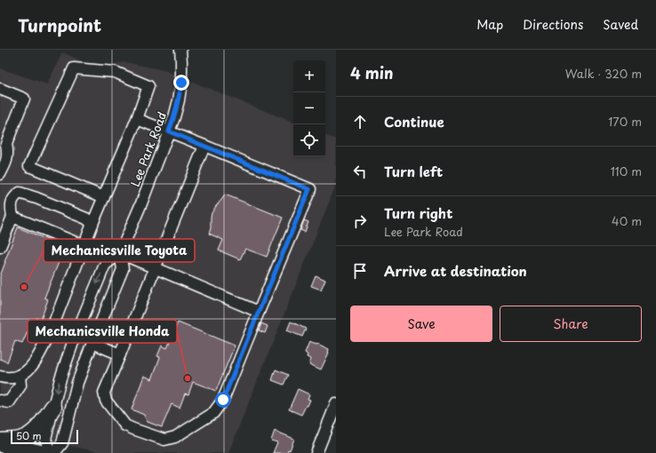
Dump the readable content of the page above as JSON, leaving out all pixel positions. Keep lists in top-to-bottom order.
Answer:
{
  "streets": {
    "street": ["Lee Park Road"]
  },
  "places": ["Mechanicsville Toyota", "Mechanicsville Honda"],
  "scale_bar": "50 m",
  "page": {
    "header": "Turnpoint",
    "nav": ["Map", "Directions", "Saved"],
    "heading": ["4 min", "Walk · 320 m"],
    "map_buttons": ["+", "−"],
    "list": [
      ["Continue", "170 m"],
      ["Turn left", "110 m"],
      ["Turn right", "Lee Park Road", "40 m"],
      "Arrive at destination"
    ],
    "buttons": ["Save", "Share"],
    "scale": "50 m"
  }
}
